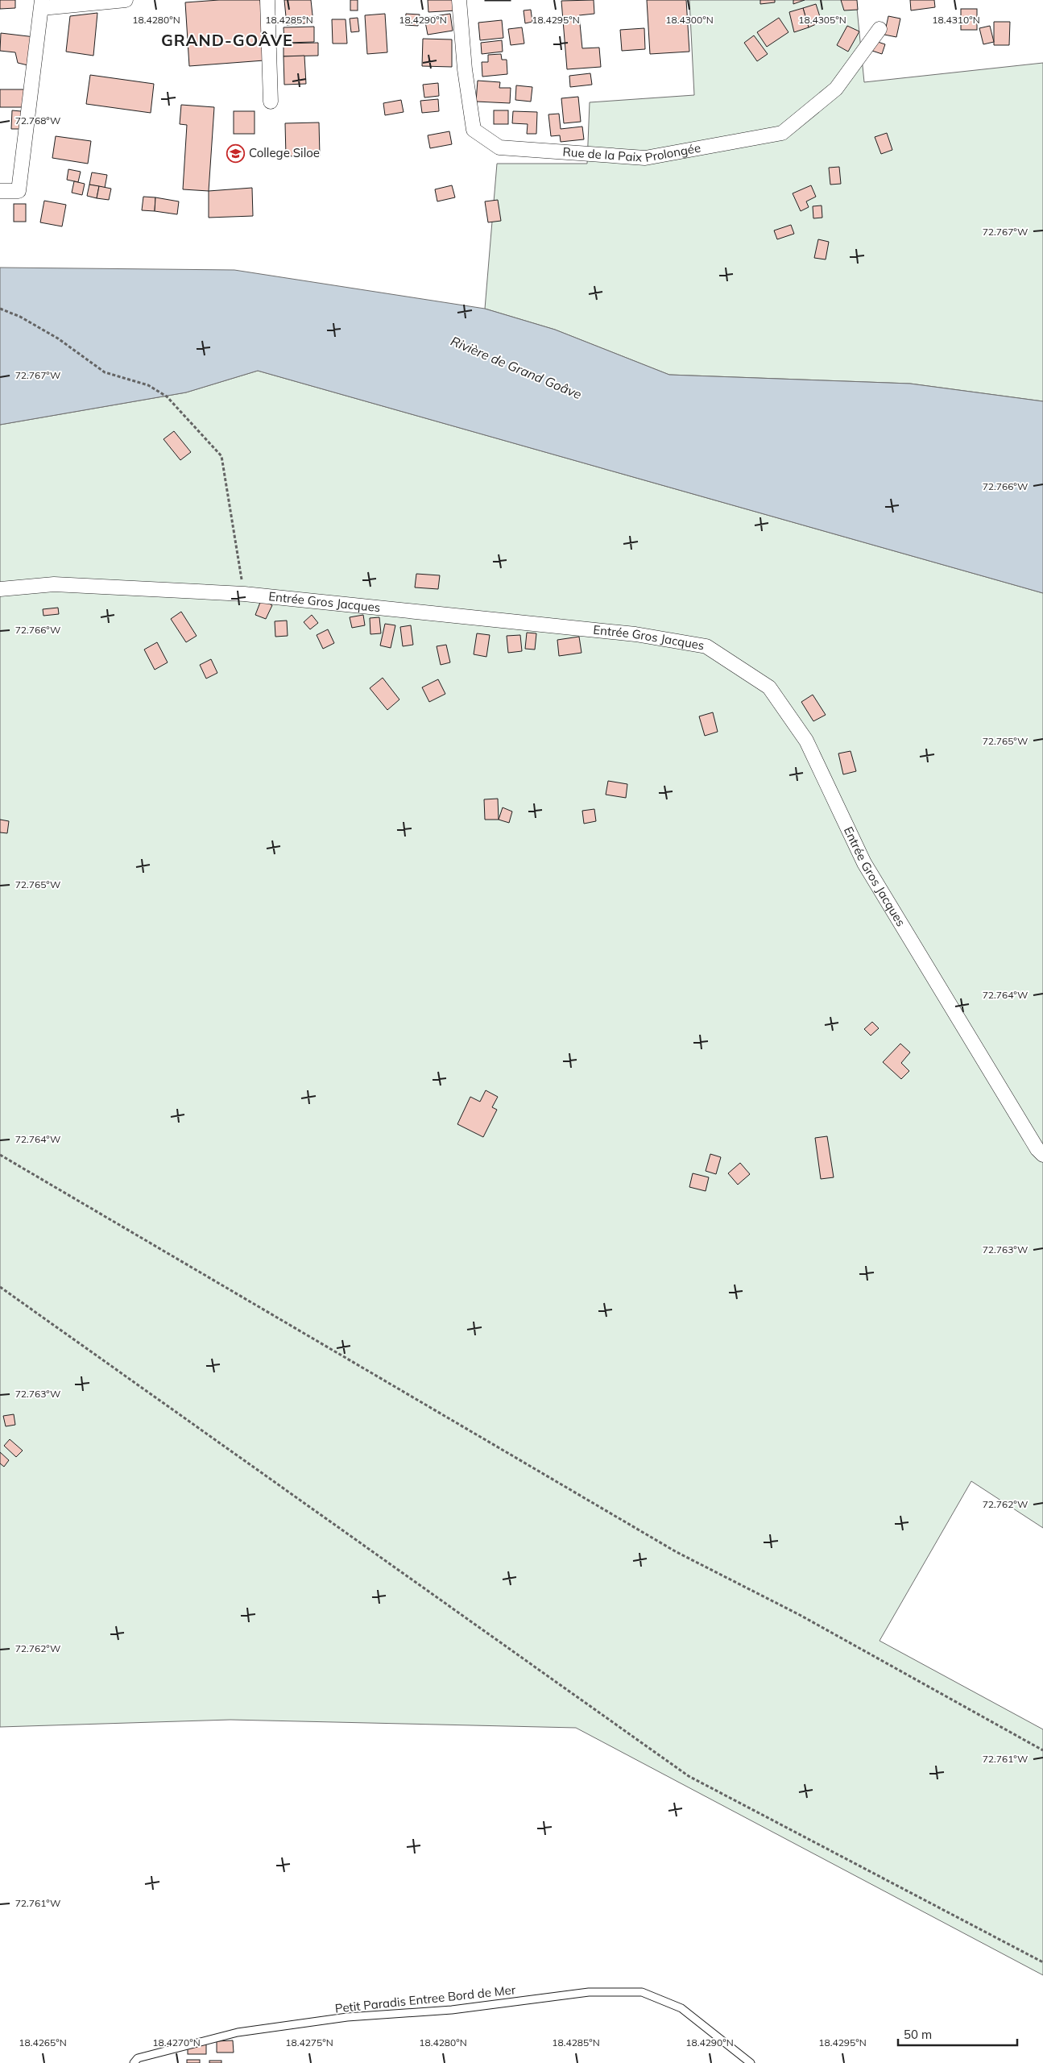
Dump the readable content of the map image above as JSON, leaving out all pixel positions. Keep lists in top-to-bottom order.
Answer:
{
  "streets": {
    "street": ["Rue de la Paix Prolongée", "Entrée Gros Jacques"],
    "lane": ["Petit Paradis Entree Bord de Mer"]
  },
  "districts": ["GRAND-GOÂVE"],
  "water": ["Rivière de Grand Goâve"],
  "places": {
    "school or university": ["College Siloe"]
  },
  "scale_bar": "50 m",
  "coordinates": [
    "18.4280°N",
    "18.4285°N",
    "18.4290°N",
    "18.4295°N",
    "18.4300°N",
    "18.4305°N",
    "18.4310°N",
    "72.768°W",
    "72.767°W",
    "72.766°W",
    "72.765°W",
    "72.764°W",
    "72.763°W",
    "72.762°W",
    "72.761°W",
    "18.4265°N",
    "18.4270°N",
    "18.4275°N"
  ]
}
